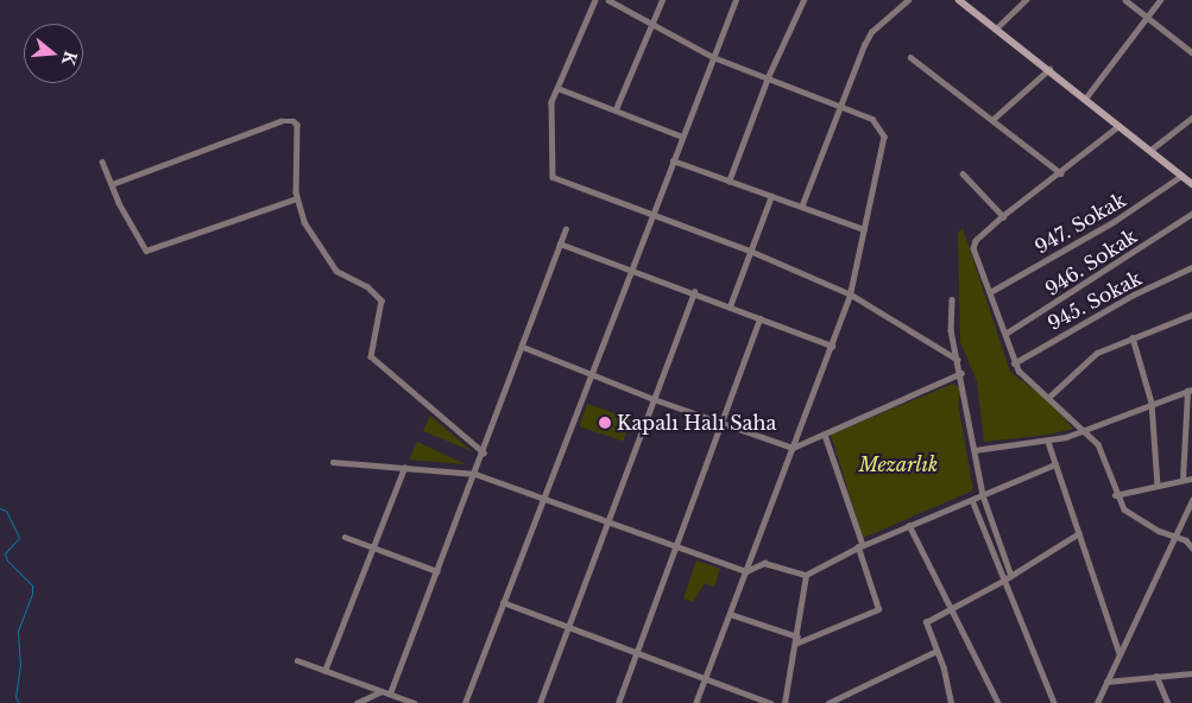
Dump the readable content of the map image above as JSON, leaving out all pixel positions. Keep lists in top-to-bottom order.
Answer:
{
  "streets": {
    "street": ["947. Sokak", "946. Sokak", "945. Sokak"]
  },
  "parks": ["Mezarlık"],
  "places": ["Kapalı Halı Saha"],
  "north": "right"
}
